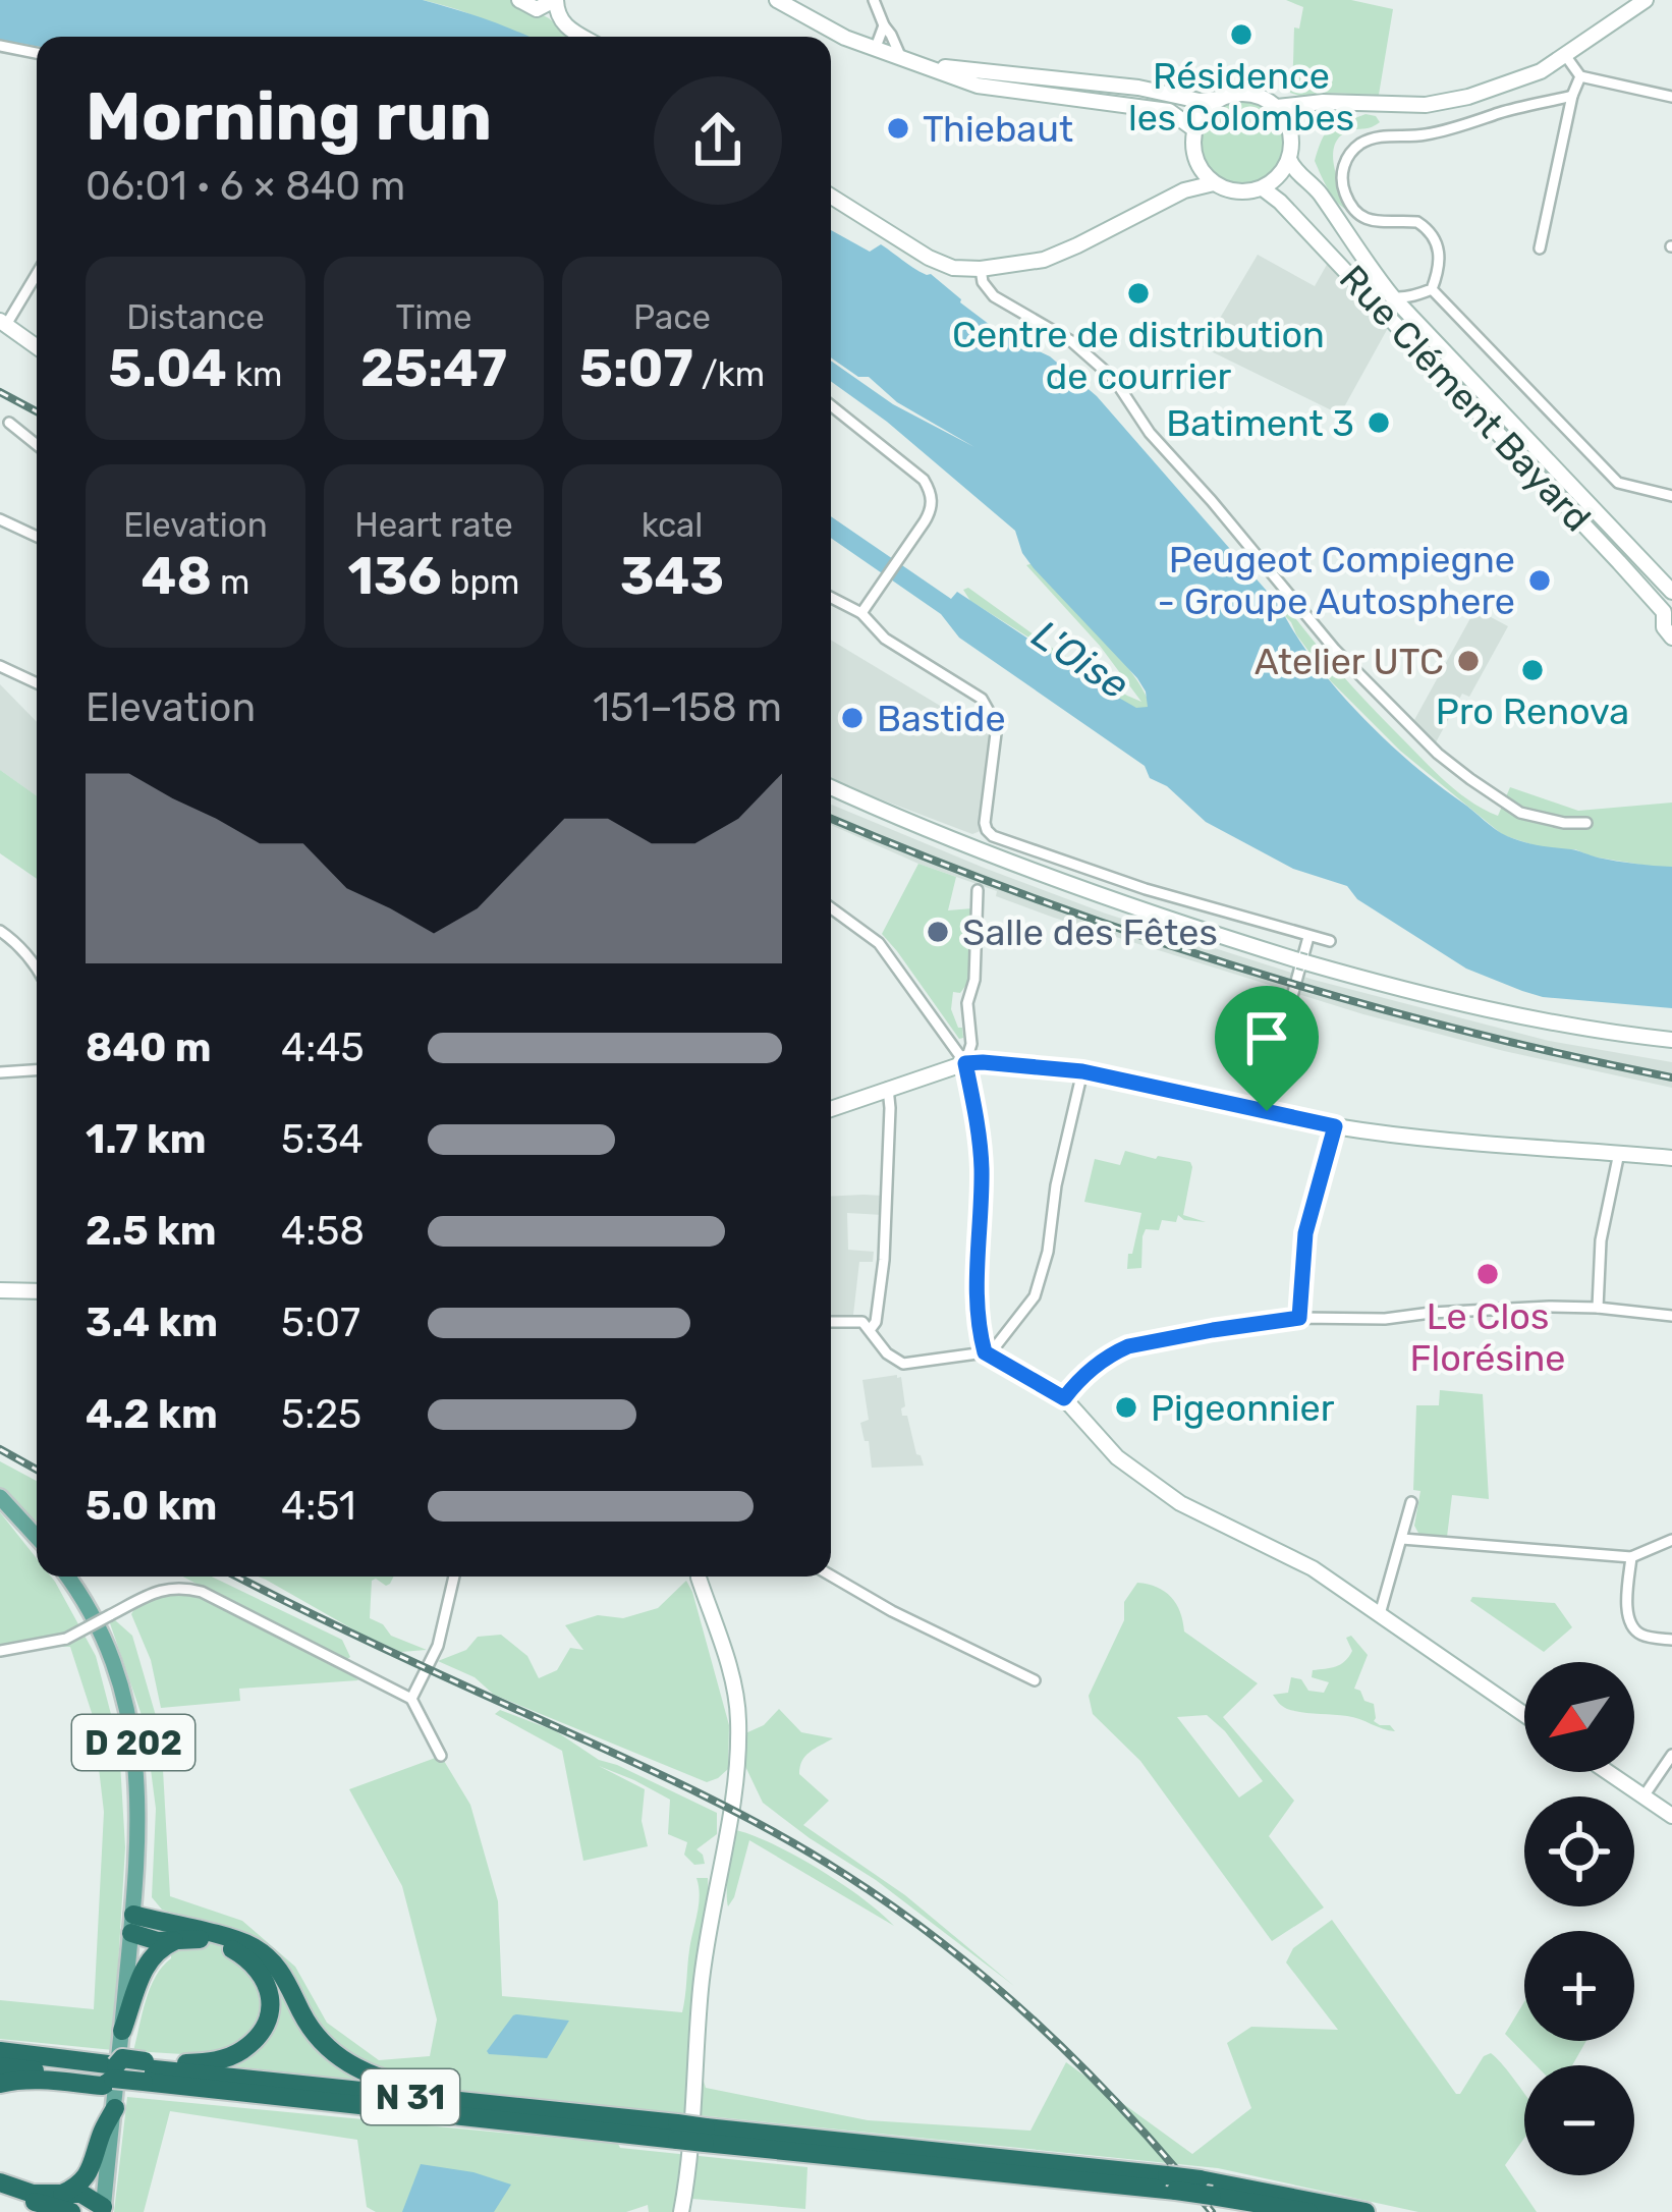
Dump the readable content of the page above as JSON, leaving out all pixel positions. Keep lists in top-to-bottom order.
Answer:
{
  "streets": {
    "highway": ["N 31"],
    "main road": ["D 202"],
    "street": ["Rue Clément Bayard"]
  },
  "water": ["L'Oise"],
  "places": [
    "Résidence les Colombes",
    "Thiebaut",
    "Centre de distribution de courrier",
    "Batiment 3",
    "Peugeot Compiegne - Groupe Autosphere",
    "Atelier UTC",
    "Pro Renova",
    "Bastide",
    "Salle des Fêtes",
    "Le Clos Florésine",
    "Pigeonnier"
  ],
  "north": "bottom left",
  "page": {
    "heading": ["Morning run", "06:01 · 6 × 840 m"],
    "stats": [
      ["Distance", "5.04 km"],
      ["Time", "25:47"],
      ["Pace", "5:07 /km"],
      ["Elevation", "48 m"],
      ["Heart rate", "136 bpm"],
      ["kcal", "343"]
    ],
    "chart": ["Elevation", "151–158 m"],
    "list": [
      {
        "name": "840 m",
        "note": "4:45"
      },
      {
        "name": "1.7 km",
        "note": "5:34"
      },
      {
        "name": "2.5 km",
        "note": "4:58"
      },
      {
        "name": "3.4 km",
        "note": "5:07"
      },
      {
        "name": "4.2 km",
        "note": "5:25"
      },
      {
        "name": "5.0 km",
        "note": "4:51"
      }
    ],
    "map_buttons": ["+", "−"]
  }
}
